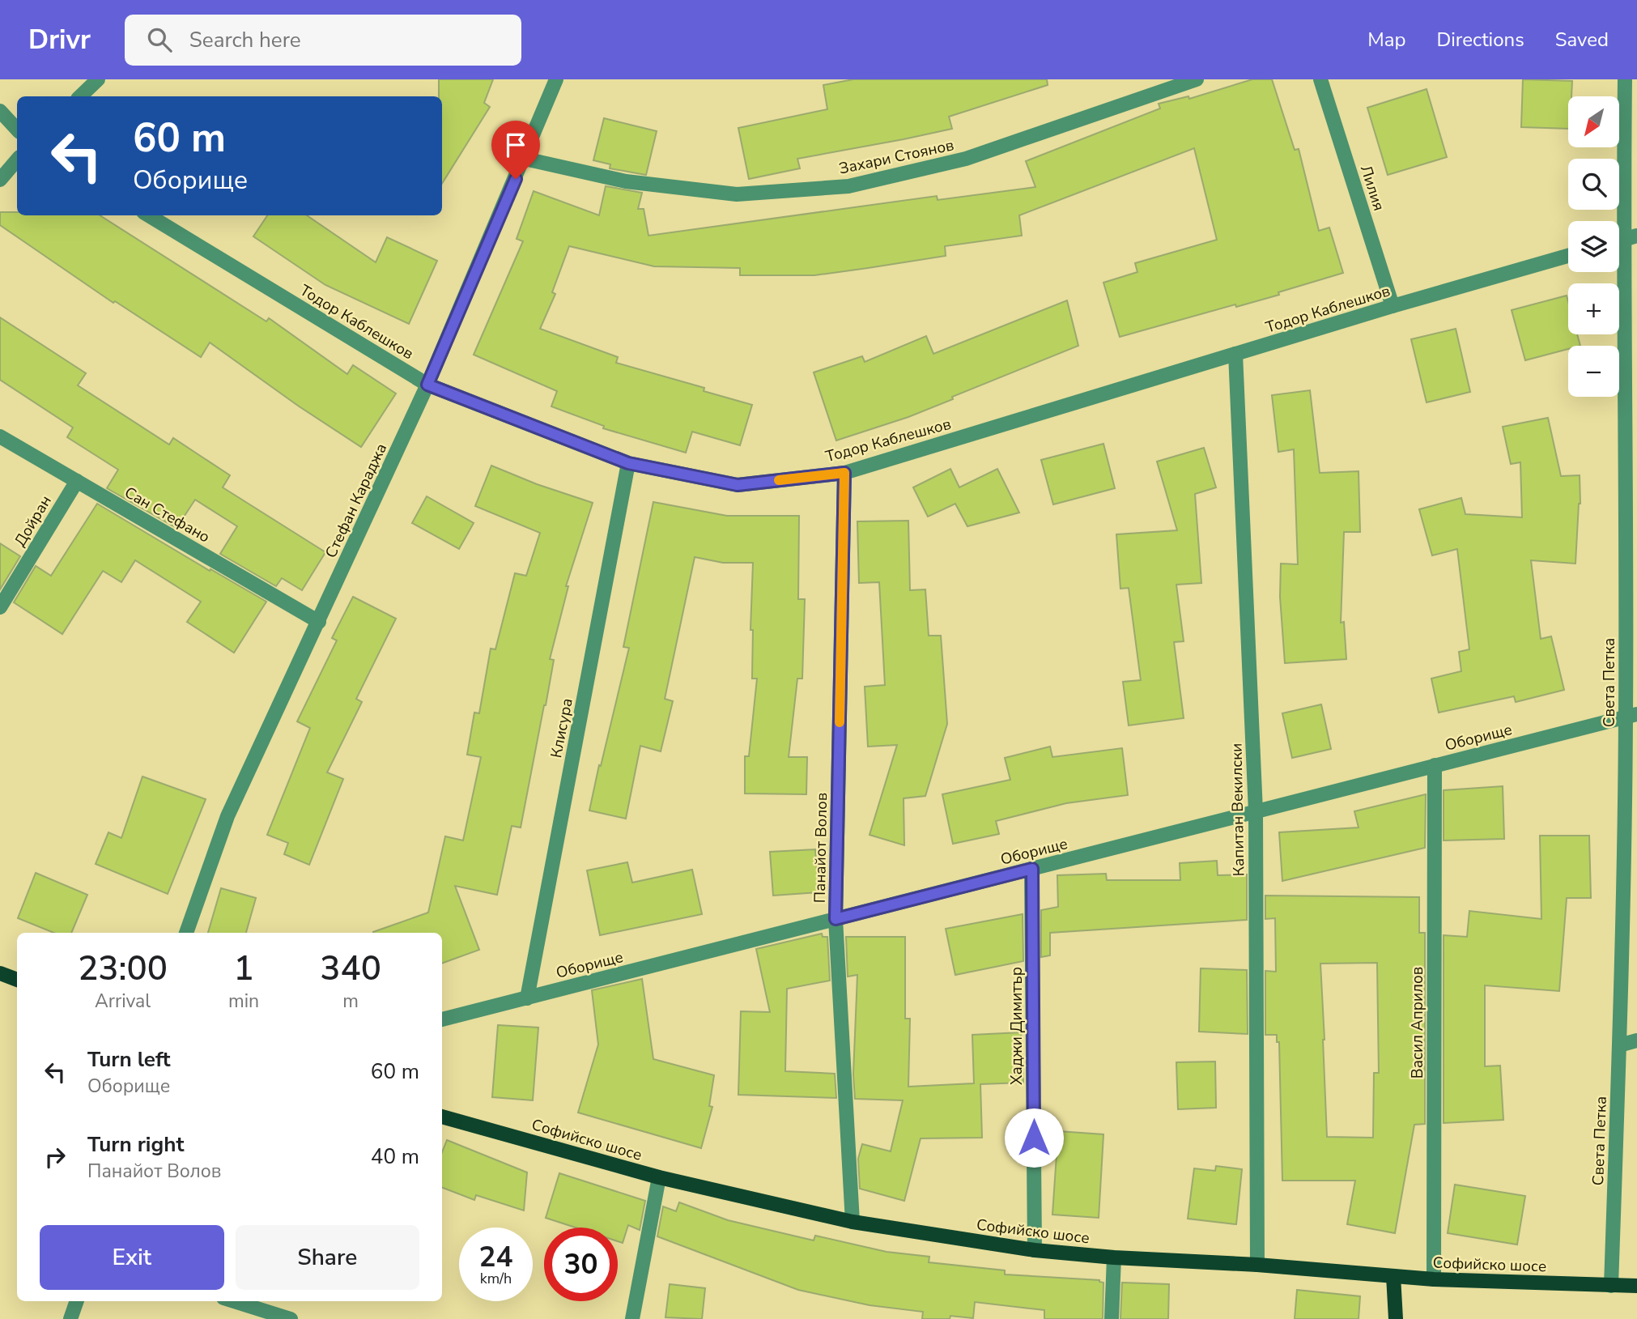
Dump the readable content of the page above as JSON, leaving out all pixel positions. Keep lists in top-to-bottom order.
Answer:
{
  "streets": {
    "main road": ["Софийско шосе"],
    "street": [
      "Захари Стоянов",
      "Лилия",
      "Тодор Каблешков",
      "Стефан Караджа",
      "Сан Стефано",
      "Дойран",
      "Света Петка",
      "Клисура",
      "Оборище",
      "Капитан Векилски",
      "Панайот Волов",
      "Васил Априлов",
      "Хаджи Димитър"
    ]
  },
  "crossings": [
    ["Захари Стоянов", "Стефан Караджа"],
    ["Лилия", "Тодор Каблешков"],
    ["Тодор Каблешков", "Стефан Караджа"],
    ["Тодор Каблешков", "Клисура"],
    ["Тодор Каблешков", "Капитан Векилски"],
    ["Тодор Каблешков", "Панайот Волов"],
    ["Стефан Караджа", "Сан Стефано"],
    ["Сан Стефано", "Дойран"],
    ["Света Петка", "Оборище"],
    ["Света Петка", "Софийско шосе"],
    ["Клисура", "Оборище"],
    ["Оборище", "Капитан Векилски"],
    ["Оборище", "Панайот Волов"],
    ["Оборище", "Васил Априлов"],
    ["Оборище", "Хаджи Димитър"],
    ["Капитан Векилски", "Софийско шосе"],
    ["Панайот Волов", "Софийско шосе"],
    ["Васил Априлов", "Софийско шосе"],
    ["Хаджи Димитър", "Софийско шосе"]
  ],
  "north": "bottom left",
  "page": {
    "header": "Drivr",
    "search": "Search here",
    "nav": ["Map", "Directions", "Saved"],
    "map_buttons": ["+", "−"],
    "turn": ["60 m", "Оборище"],
    "eta": [
      "23:00",
      "Arrival",
      "1",
      "min",
      "340",
      "m"
    ],
    "list": [
      {
        "name": "Turn left",
        "note": "Оборище",
        "value": "60 m"
      },
      {
        "name": "Turn right",
        "note": "Панайот Волов",
        "value": "40 m"
      }
    ],
    "buttons": ["Exit", "Share"],
    "speed": "24 km/h",
    "limit": "30"
  }
}
